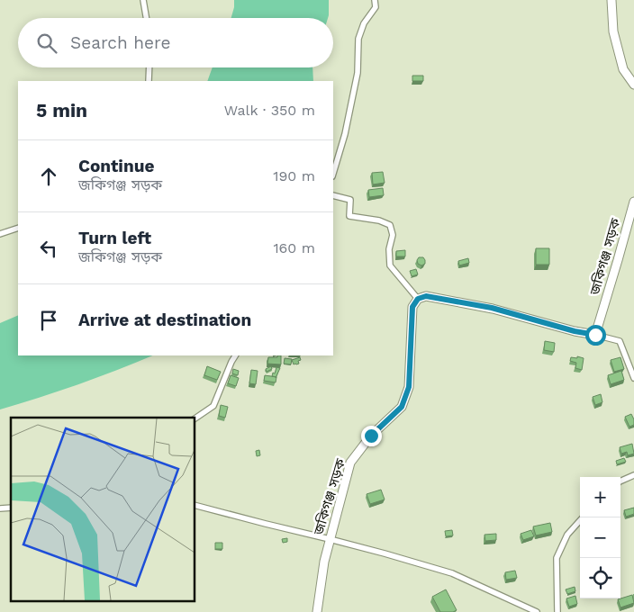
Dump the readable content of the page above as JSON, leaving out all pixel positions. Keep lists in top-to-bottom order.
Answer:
{
  "streets": {
    "main road": ["জকিগঞ্জ সড়ক"]
  },
  "page": {
    "search": "Search here",
    "heading": ["5 min", "Walk · 350 m"],
    "list": [
      ["Continue", "জকিগঞ্জ সড়ক", "190 m"],
      ["Turn left", "জকিগঞ্জ সড়ক", "160 m"],
      "Arrive at destination"
    ],
    "map_buttons": ["+", "−"]
  }
}
